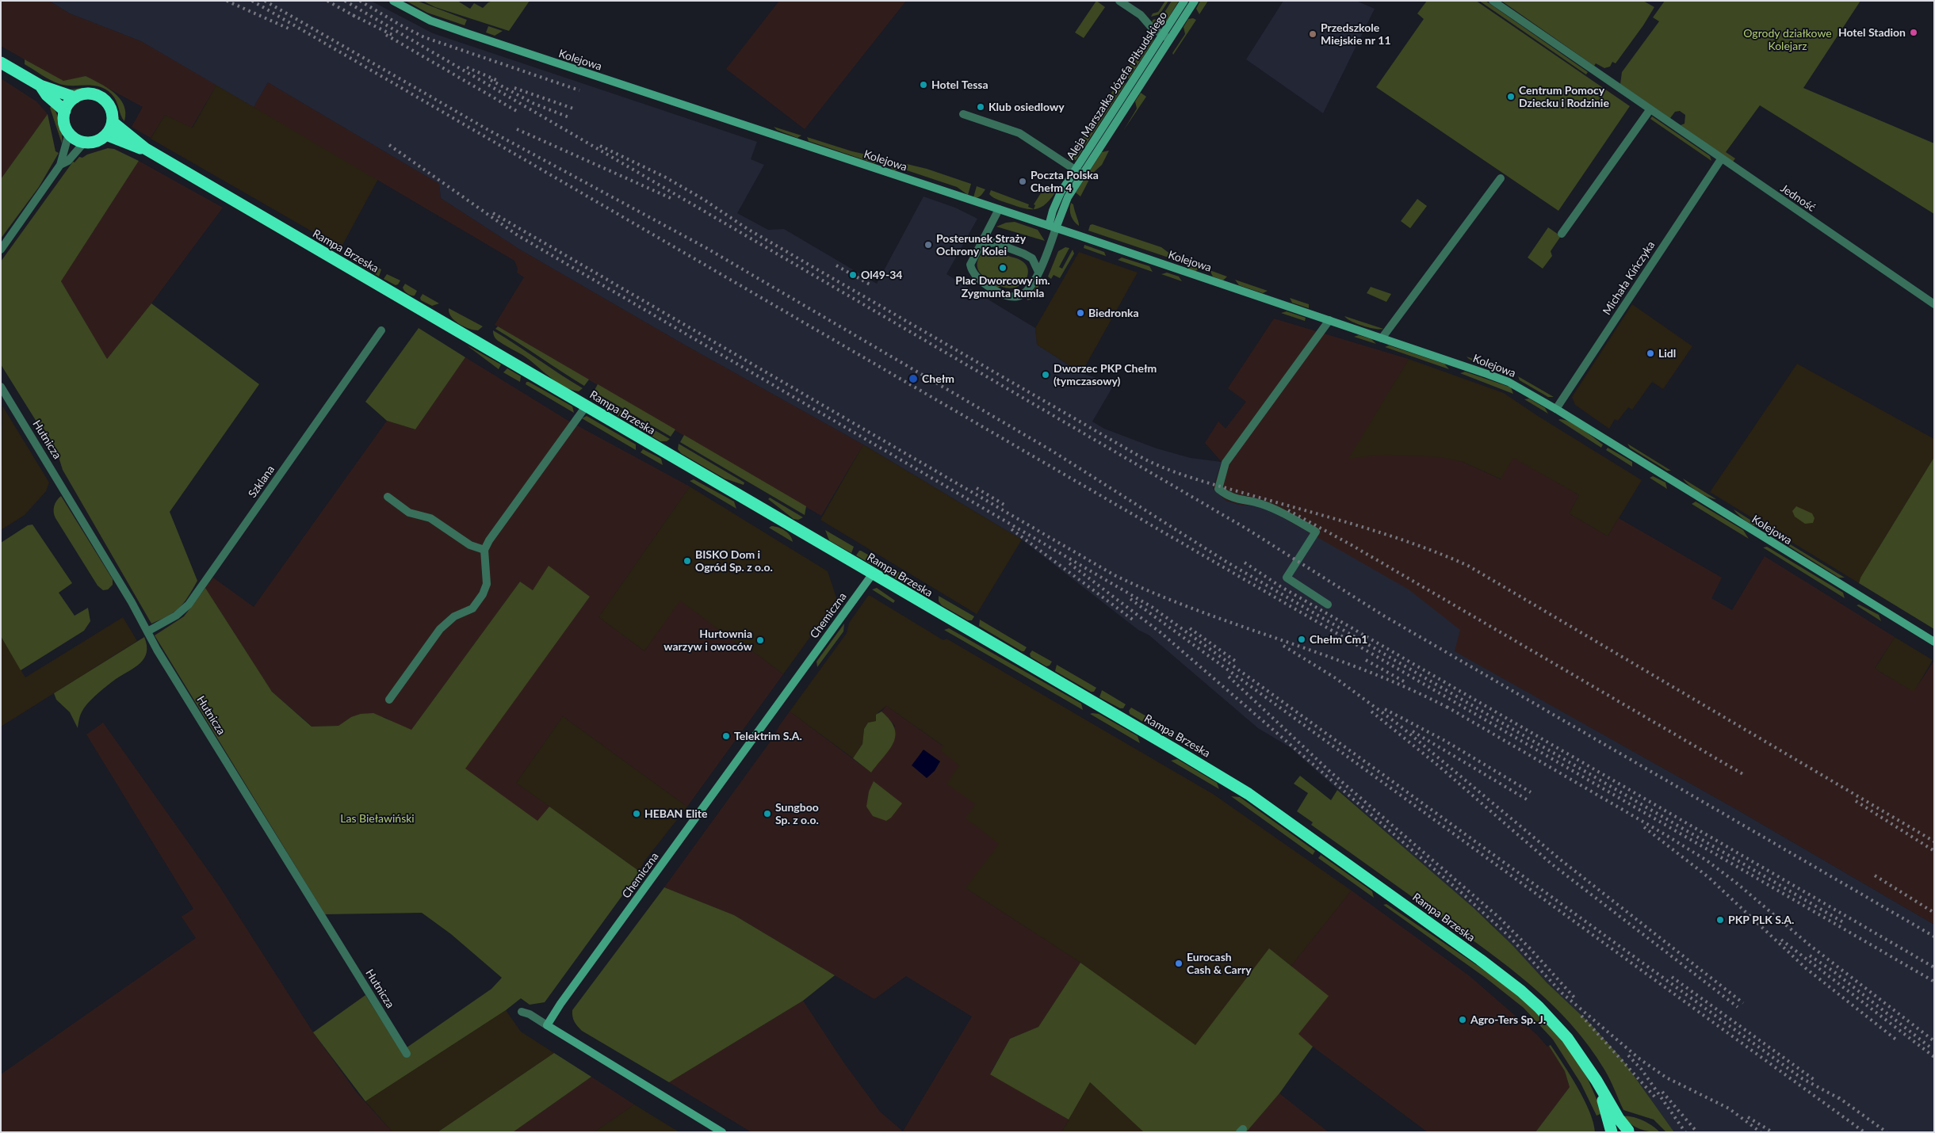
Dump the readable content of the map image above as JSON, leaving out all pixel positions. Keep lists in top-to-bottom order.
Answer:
{
  "streets": {
    "highway": ["Rampa Brzeska"],
    "street": [
      "Kolejowa",
      "Aleja Marszałka Józefa Piłsudskiego",
      "Jedność",
      "Michała Kińczyka",
      "Hutnicza",
      "Szklana",
      "Chemiczna"
    ]
  },
  "crossings": [
    ["Kolejowa", "Aleja Marszałka Józefa Piłsudskiego"],
    ["Kolejowa", "Michała Kińczyka"],
    ["Jedność", "Michała Kińczyka"],
    ["Rampa Brzeska", "Chemiczna"],
    ["Hutnicza", "Szklana"]
  ],
  "parks": ["Ogrody działkowe Kolejarz", "Las Bieławiński"],
  "places": [
    "Hotel Stadion",
    "Przedszkole Miejskie nr 11",
    "Hotel Tessa",
    "Centrum Pomocy Dziecku i Rodzinie",
    "Klub osiedlowy",
    "Poczta Polska Chełm 4",
    "Posterunek Straży Ochrony Kolei",
    "Plac Dworcowy im. Zygmunta Rumla",
    "Ol49-34",
    "Biedronka",
    "Lidl",
    "Dworzec PKP Chełm (tymczasowy)",
    "Chełm",
    "BISKO Dom i Ogród Sp. z o.o.",
    "Chełm Cm1",
    "Hurtownia warzyw i owoców",
    "Telektrim S.A.",
    "HEBAN Elite",
    "Sungboo Sp. z o.o.",
    "PKP PLK S.A.",
    "Eurocash Cash & Carry",
    "Agro-Ters Sp. J."
  ]
}
